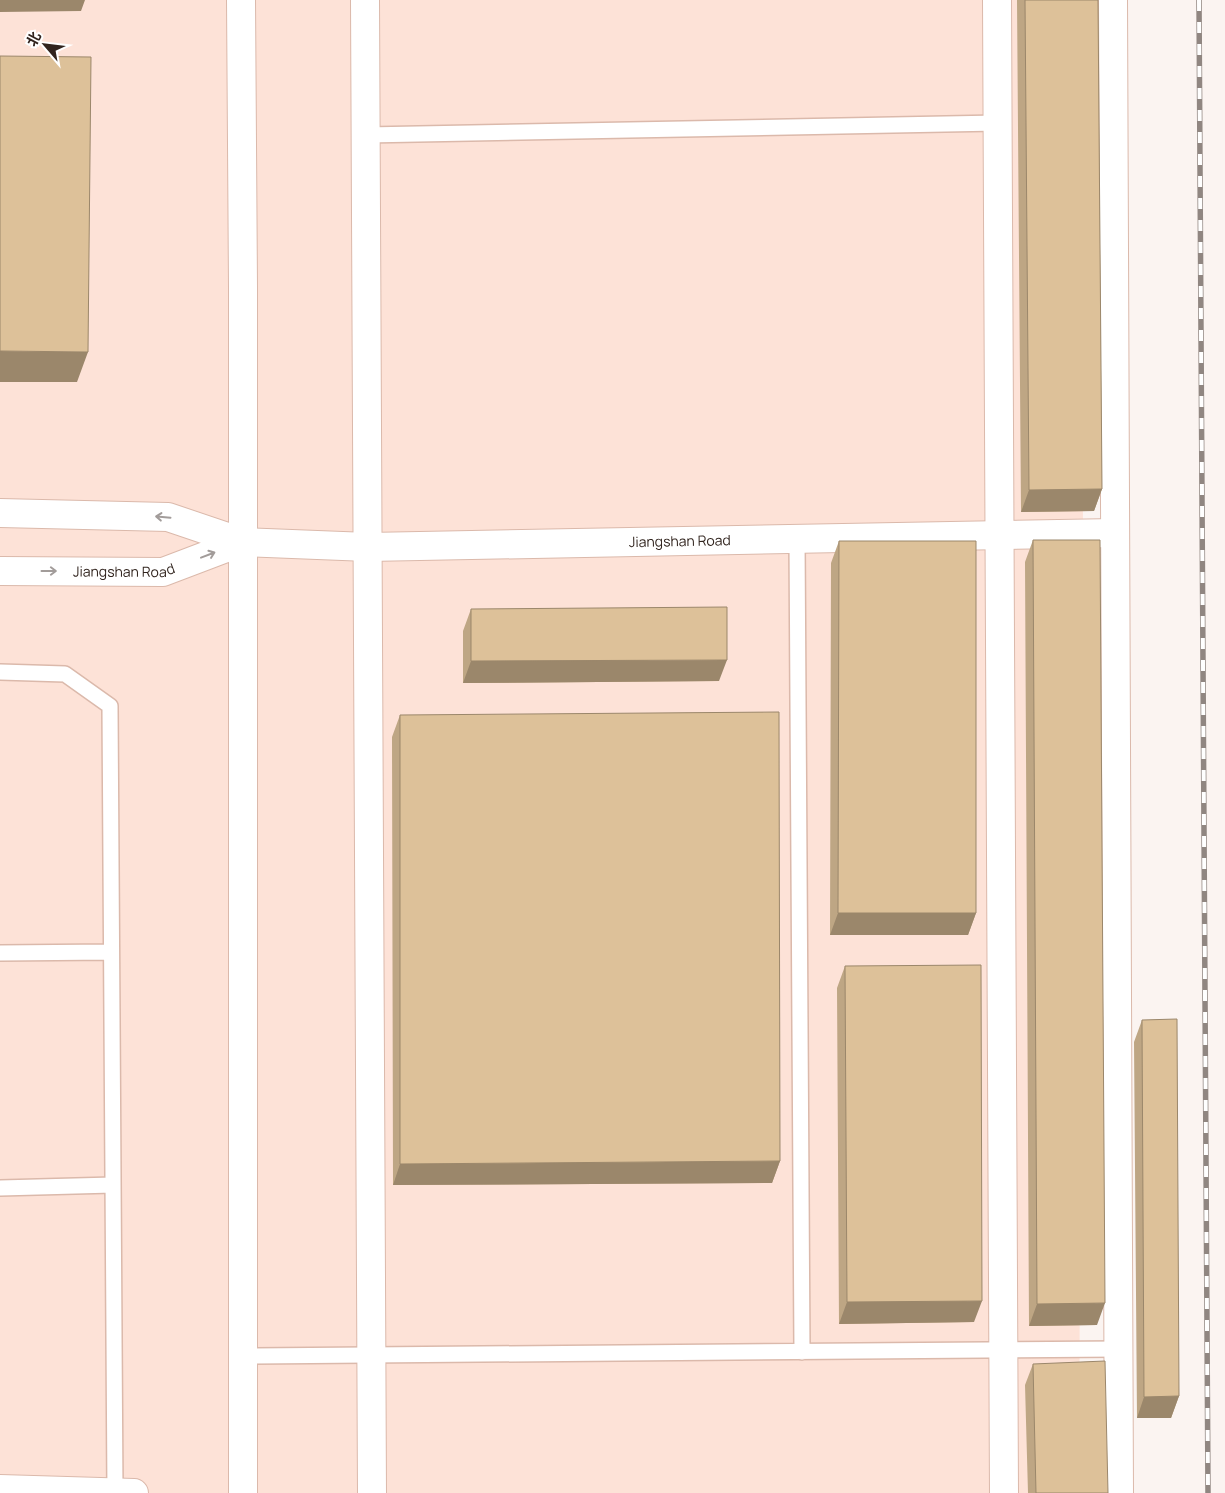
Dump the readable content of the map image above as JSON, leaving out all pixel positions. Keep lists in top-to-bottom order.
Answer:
{
  "streets": {
    "street": ["Jiangshan Road"]
  },
  "north": "top left"
}
